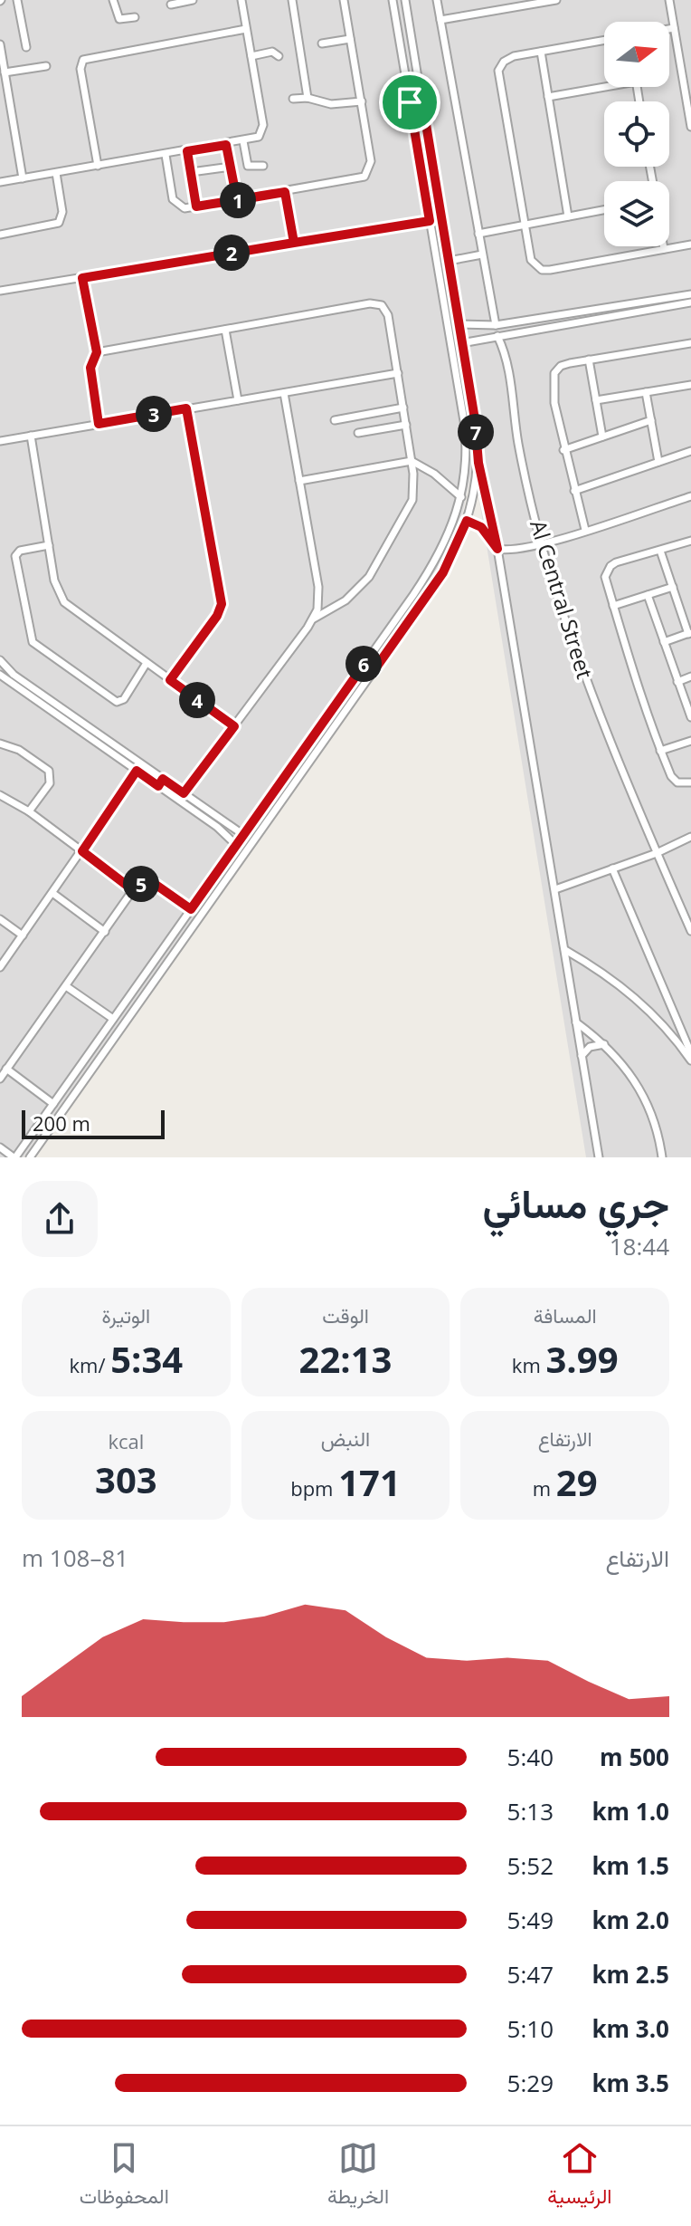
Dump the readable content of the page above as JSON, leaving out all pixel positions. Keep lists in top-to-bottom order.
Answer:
{
  "streets": {
    "street": ["Al Central Street"]
  },
  "scale_bar": "200 m",
  "north": "right",
  "page": {
    "pins": [
      "1",
      "2",
      "3",
      "7",
      "6",
      "4",
      "5"
    ],
    "scale": "200 m",
    "heading": ["جري مسائي", "18:44"],
    "stats": [
      ["المسافة", "3.99 km"],
      ["الوقت", "22:13"],
      ["الوتيرة", "5:34 /km"],
      ["الارتفاع", "29 m"],
      ["النبض", "171 bpm"],
      ["kcal", "303"]
    ],
    "chart": ["الارتفاع", "81–108 m"],
    "list": [
      {
        "name": "500 m",
        "note": "5:40"
      },
      {
        "name": "1.0 km",
        "note": "5:13"
      },
      {
        "name": "1.5 km",
        "note": "5:52"
      },
      {
        "name": "2.0 km",
        "note": "5:49"
      },
      {
        "name": "2.5 km",
        "note": "5:47"
      },
      {
        "name": "3.0 km",
        "note": "5:10"
      },
      {
        "name": "3.5 km",
        "note": "5:29"
      }
    ],
    "tabs": ["الرئيسية", "الخريطة", "المحفوظات"]
  }
}
